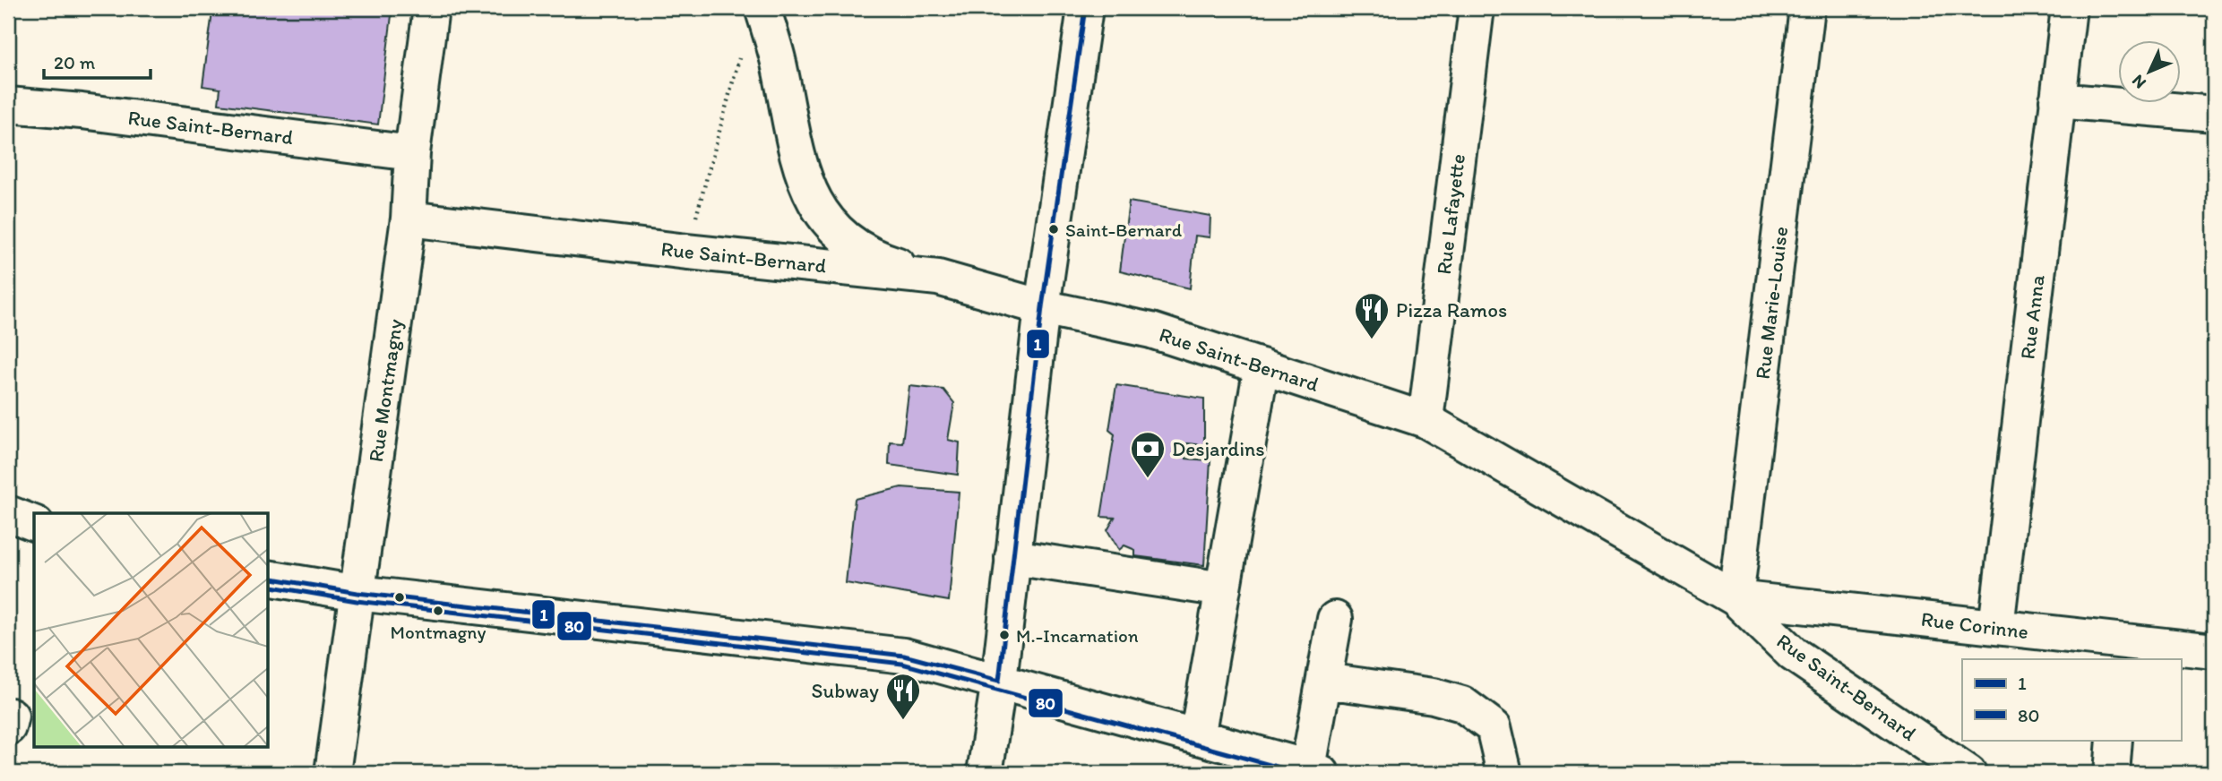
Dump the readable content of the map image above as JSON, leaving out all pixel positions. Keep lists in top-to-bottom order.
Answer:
{
  "streets": {
    "street": [
      "Rue Saint-Bernard",
      "Rue Lafayette",
      "Rue Marie-Louise",
      "Rue Anna",
      "Rue Montmagny",
      "Rue Corinne"
    ]
  },
  "crossings": [
    ["Rue Saint-Bernard", "Rue Lafayette"],
    ["Rue Saint-Bernard", "Rue Marie-Louise"],
    ["Rue Saint-Bernard", "Rue Montmagny"],
    ["Rue Saint-Bernard", "Rue Corinne"],
    ["Rue Marie-Louise", "Rue Corinne"],
    ["Rue Anna", "Rue Corinne"]
  ],
  "places": {
    "other": ["Saint-Bernard", "Montmagny", "M.-Incarnation"],
    "restaurant": ["Pizza Ramos", "Subway"],
    "bank": ["Desjardins"]
  },
  "lines": ["transit line 1", "transit line 80"],
  "legend": ["1", "80"],
  "scale_bar": "20 m",
  "north": "bottom left"
}
